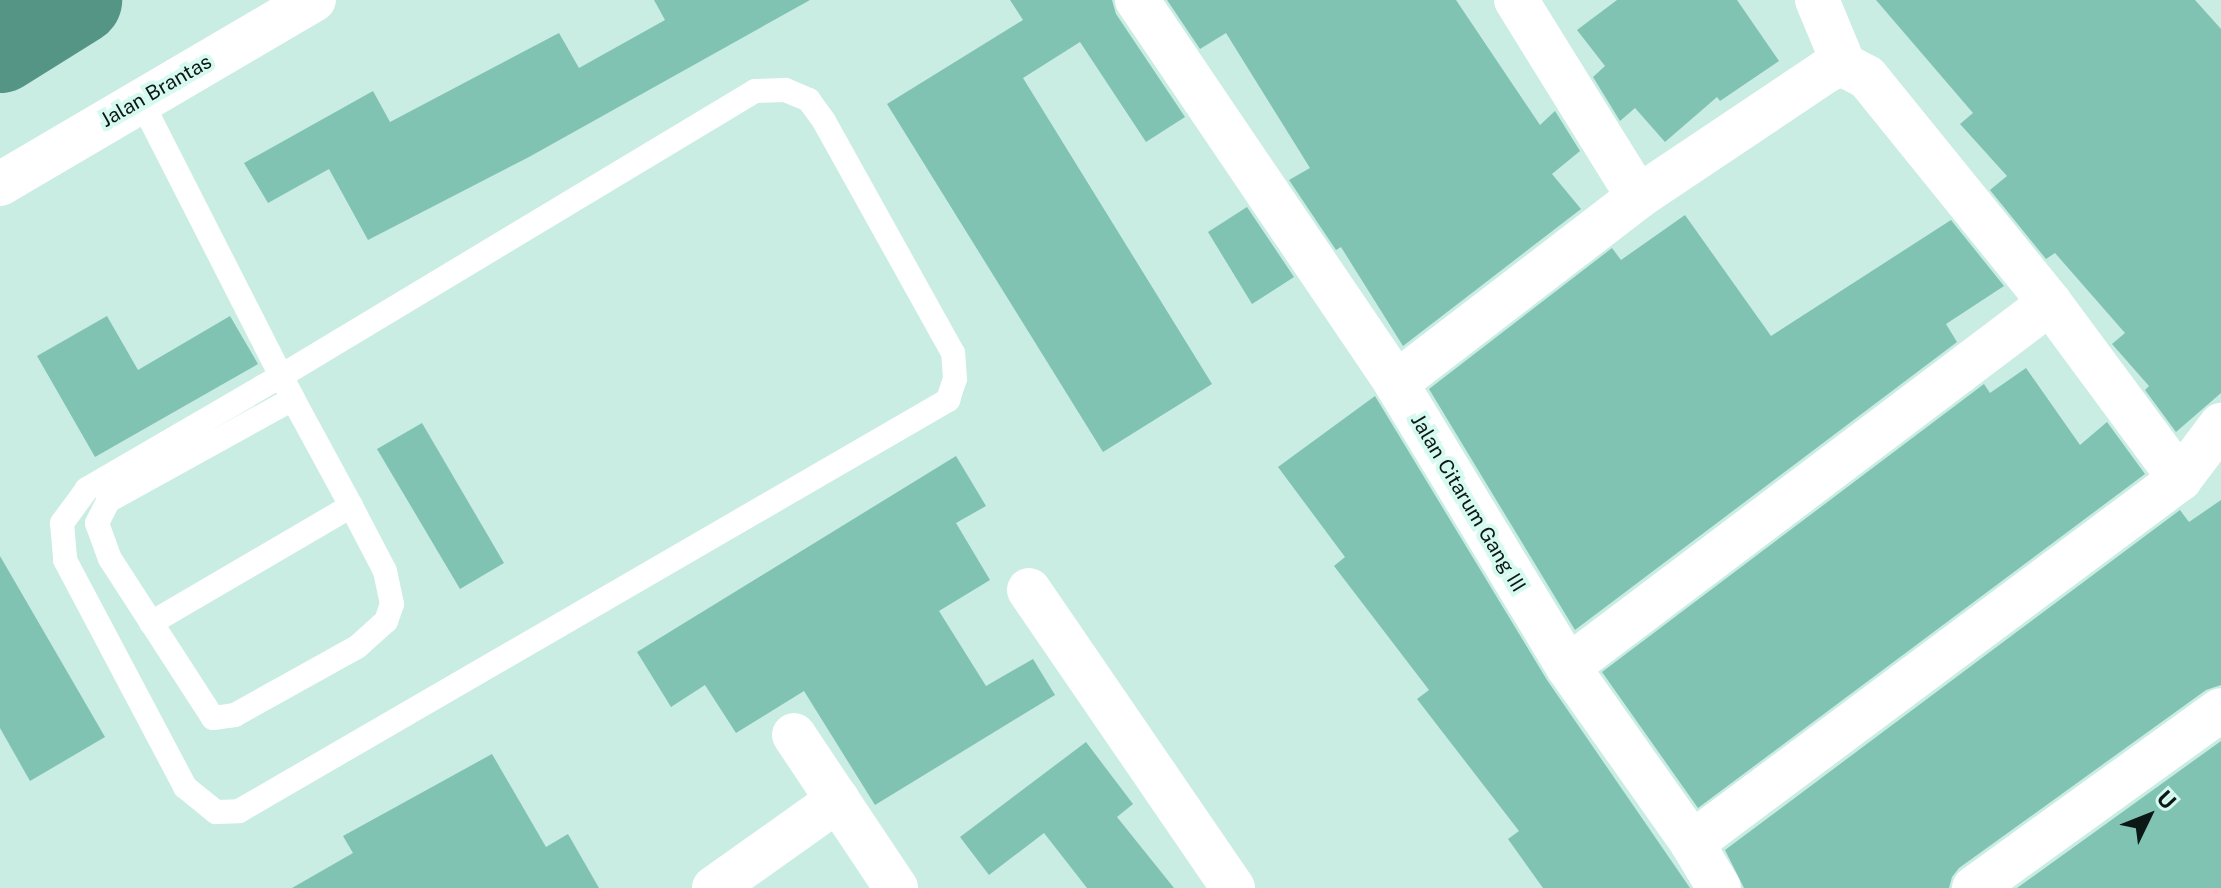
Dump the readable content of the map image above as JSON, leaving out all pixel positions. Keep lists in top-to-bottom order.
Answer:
{
  "streets": {
    "street": ["Jalan Brantas", "Jalan Citarum Gang III"]
  },
  "north": "top right"
}
